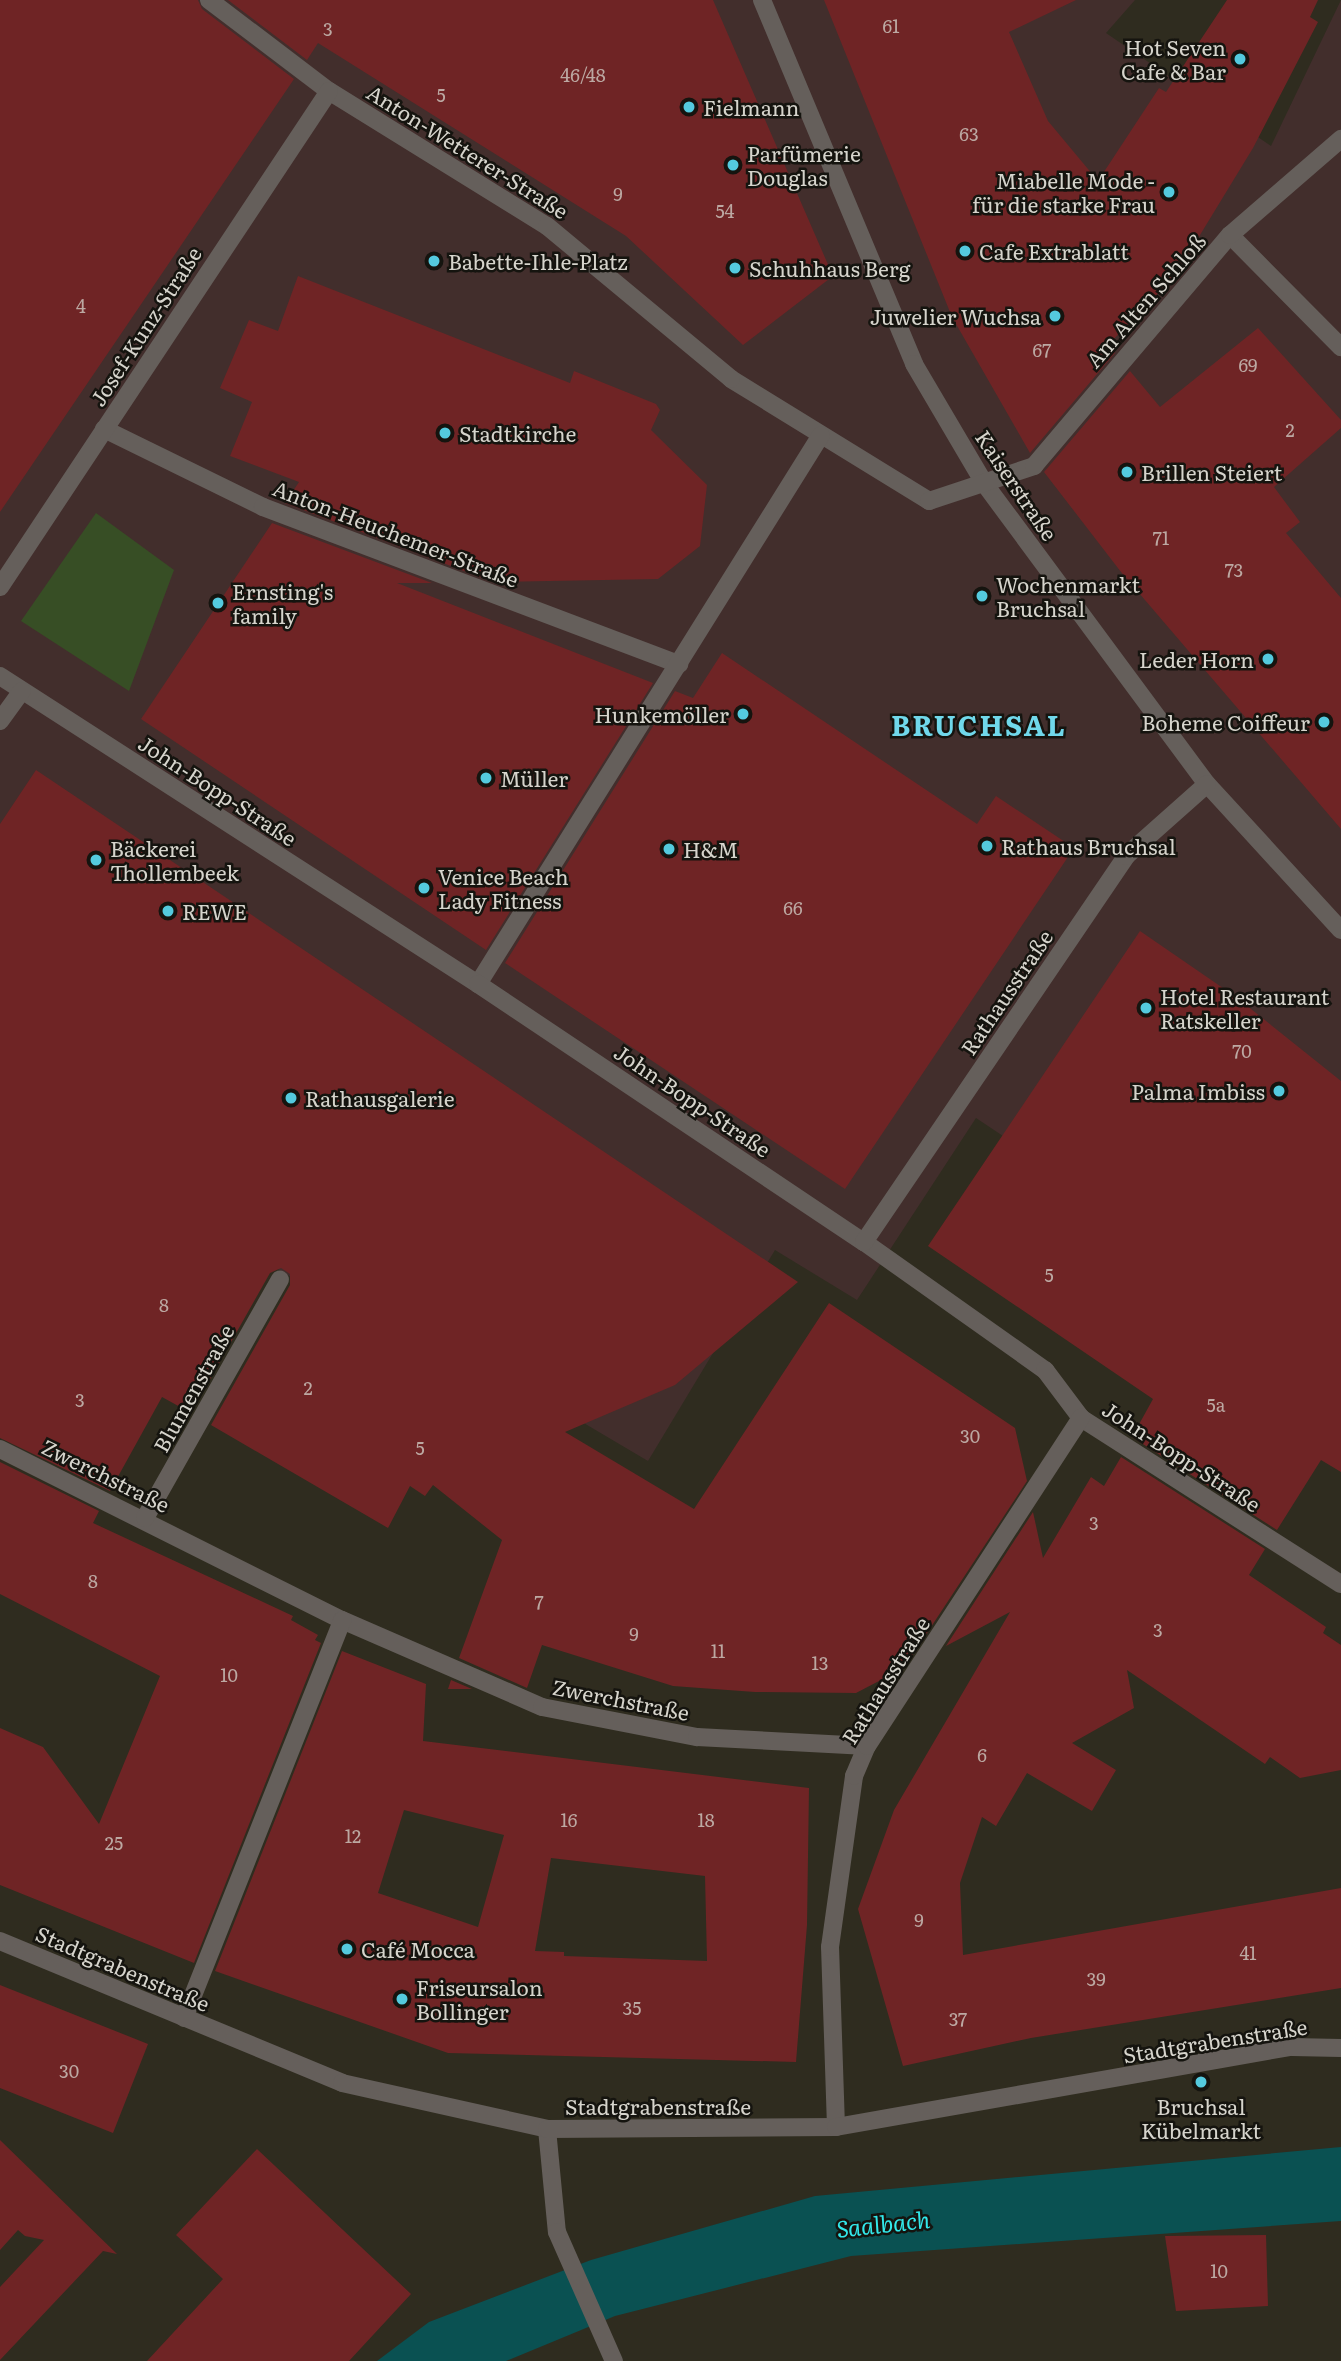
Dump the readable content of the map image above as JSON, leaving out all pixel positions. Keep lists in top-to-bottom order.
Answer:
{
  "streets": {
    "street": [
      "Anton-Wetterer-Straße",
      "Am Alten Schloß",
      "Josef-Kunz-Straße",
      "Kaiserstraße",
      "Anton-Heuchemer-Straße",
      "John-Bopp-Straße",
      "Rathausstraße",
      "Blumenstraße",
      "Zwerchstraße",
      "Stadtgrabenstraße"
    ]
  },
  "crossings": [
    ["Anton-Wetterer-Straße", "Am Alten Schloß"],
    ["Anton-Wetterer-Straße", "Josef-Kunz-Straße"],
    ["Anton-Wetterer-Straße", "Kaiserstraße"],
    ["Am Alten Schloß", "Kaiserstraße"],
    ["Josef-Kunz-Straße", "Anton-Heuchemer-Straße"],
    ["Kaiserstraße", "Rathausstraße"],
    ["John-Bopp-Straße", "Rathausstraße"],
    ["Rathausstraße", "Zwerchstraße"],
    ["Rathausstraße", "Stadtgrabenstraße"],
    ["Blumenstraße", "Zwerchstraße"]
  ],
  "districts": ["BRUCHSAL"],
  "water": ["Saalbach"],
  "places": [
    "Hot Seven Cafe & Bar",
    "Fielmann",
    "Parfümerie Douglas",
    "Miabelle Mode - für die starke Frau",
    "Cafe Extrablatt",
    "Babette-Ihle-Platz",
    "Schuhhaus Berg",
    "Juwelier Wuchsa",
    "Stadtkirche",
    "Brillen Steiert",
    "Wochenmarkt Bruchsal",
    "Ernsting's family",
    "Leder Horn",
    "Hunkemöller",
    "Boheme Coiffeur",
    "Müller",
    "Rathaus Bruchsal",
    "H&M",
    "Bäckerei Thollembeek",
    "Venice Beach Lady Fitness",
    "REWE",
    "Hotel Restaurant Ratskeller",
    "Palma Imbiss",
    "Rathausgalerie",
    "Café Mocca",
    "Friseursalon Bollinger",
    "Bruchsal Kübelmarkt"
  ],
  "house_numbers": [
    "61",
    "3",
    "46/48",
    "5",
    "63",
    "9",
    "54",
    "4",
    "67",
    "69",
    "2",
    "71",
    "73",
    "66",
    "70",
    "5",
    "8",
    "2",
    "3",
    "5a",
    "30",
    "5",
    "3",
    "8",
    "7",
    "3",
    "9",
    "11",
    "13",
    "10",
    "6",
    "16",
    "18",
    "12",
    "25",
    "9",
    "41",
    "39",
    "35",
    "37",
    "30",
    "10"
  ]
}
